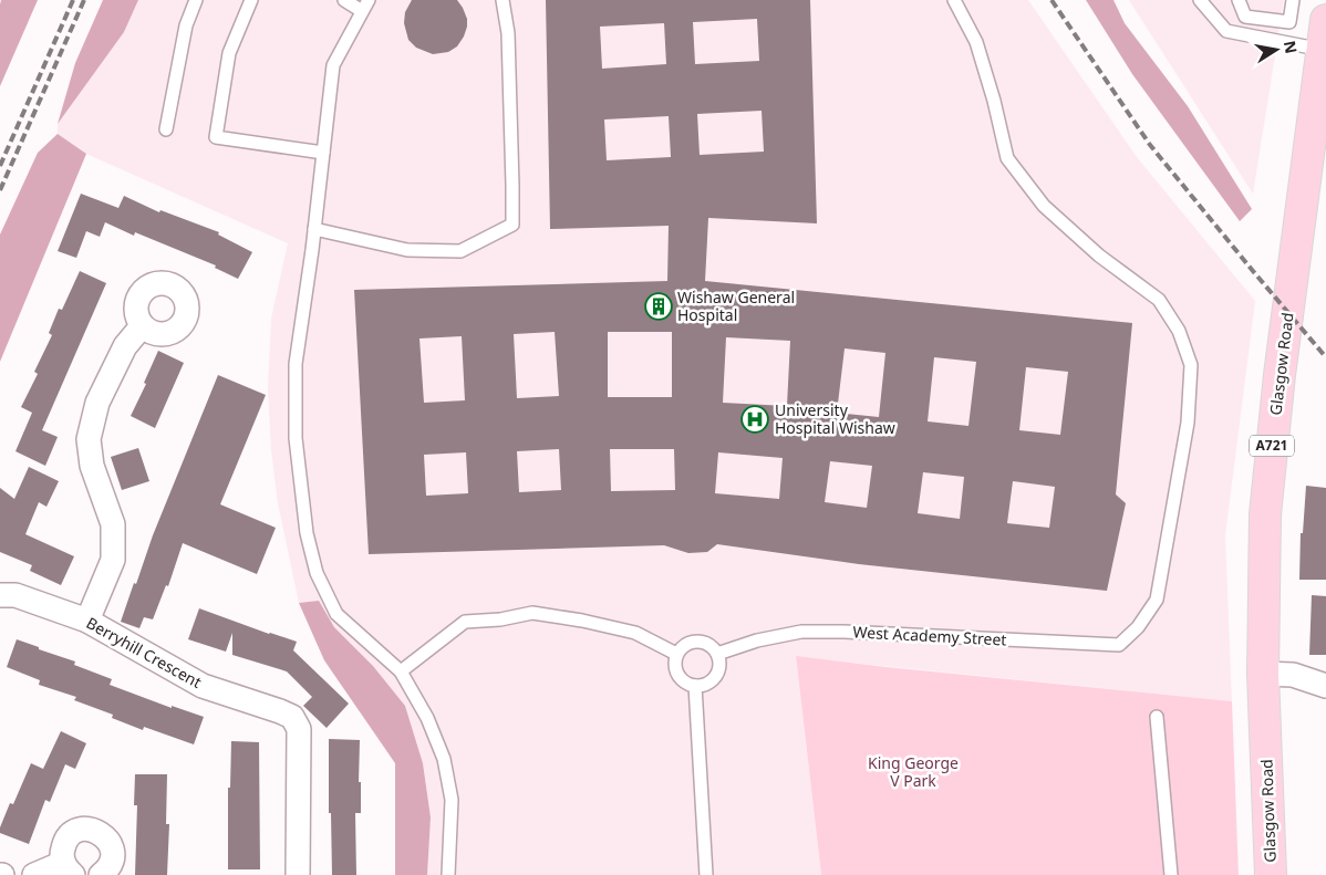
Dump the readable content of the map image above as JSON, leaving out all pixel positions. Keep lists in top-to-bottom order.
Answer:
{
  "streets": {
    "main road": ["Glasgow Road", "A721"],
    "street": ["Berryhill Crescent"],
    "lane": ["West Academy Street"]
  },
  "parks": ["King George V Park"],
  "places": {
    "building": ["Wishaw General Hospital"],
    "hospital": ["University Hospital Wishaw"]
  },
  "north": "right"
}
